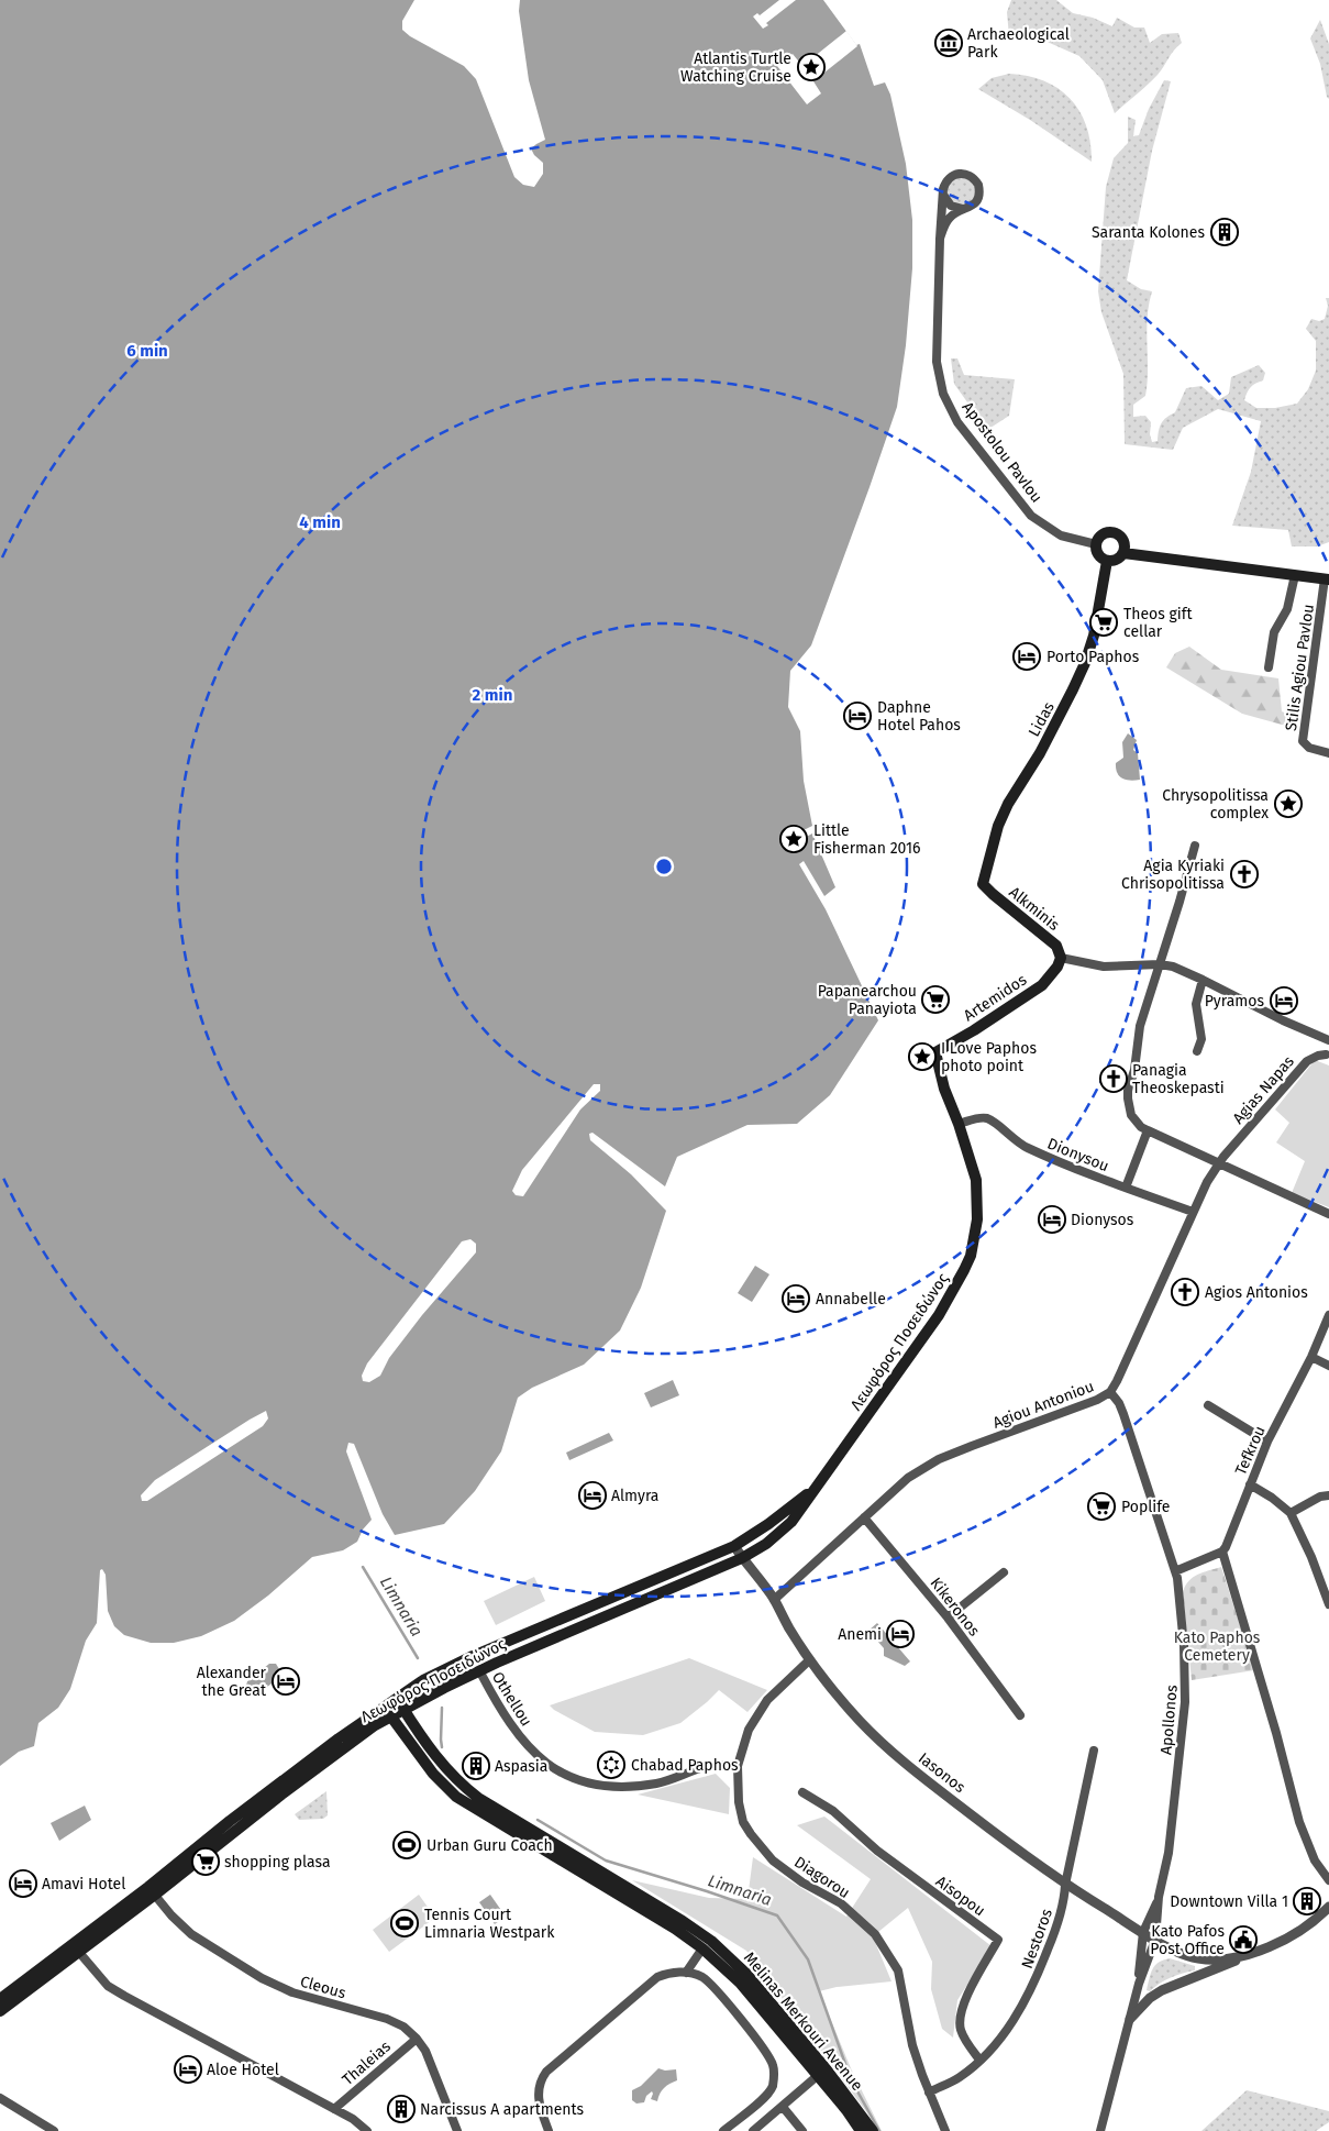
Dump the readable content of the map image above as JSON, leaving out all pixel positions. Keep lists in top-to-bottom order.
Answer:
{
  "streets": {
    "main road": [
      "Lidas",
      "Alkminis",
      "Artemidos",
      "Λεωφόρος Ποσειδώνος",
      "Melinas Merkouri Avenue"
    ],
    "street": [
      "Apostolou Pavlou",
      "Stilis Agiou Pavlou",
      "Agias Napas",
      "Dionysou",
      "Agiou Antoniou",
      "Tefkrou",
      "Kikeronos",
      "Othellou",
      "Apollonos",
      "Iasonos",
      "Diagorou",
      "Aisopou",
      "Nestoros",
      "Cleous",
      "Thaleias"
    ]
  },
  "crossings": [
    ["Apostolou Pavlou", "Lidas"],
    ["Lidas", "Alkminis"],
    ["Alkminis", "Artemidos"],
    ["Artemidos", "Λεωφόρος Ποσειδώνος"],
    ["Agias Napas", "Agiou Antoniou"],
    ["Dionysou", "Λεωφόρος Ποσειδώνος"],
    ["Dionysou", "Agiou Antoniou"],
    ["Λεωφόρος Ποσειδώνος", "Othellou"],
    ["Λεωφόρος Ποσειδώνος", "Iasonos"],
    ["Λεωφόρος Ποσειδώνος", "Cleous"],
    ["Λεωφόρος Ποσειδώνος", "Melinas Merkouri Avenue"],
    ["Agiou Antoniou", "Kikeronos"],
    ["Agiou Antoniou", "Apollonos"],
    ["Agiou Antoniou", "Iasonos"],
    ["Othellou", "Diagorou"],
    ["Apollonos", "Iasonos"],
    ["Iasonos", "Diagorou"],
    ["Iasonos", "Nestoros"],
    ["Diagorou", "Nestoros"],
    ["Aisopou", "Nestoros"],
    ["Cleous", "Thaleias"]
  ],
  "water": ["Limnaria"],
  "parks": ["Kato Paphos Cemetery"],
  "places": {
    "museum": ["Archaeological Park"],
    "place": [
      "Atlantis Turtle Watching Cruise",
      "Chrysopolitissa complex",
      "Little Fisherman 2016",
      "I Love Paphos photo point"
    ],
    "building": [
      "Saranta Kolones",
      "Aspasia",
      "Downtown Villa 1",
      "Narcissus A apartments"
    ],
    "supermarket": [
      "Theos gift cellar",
      "Papanearchou Panayiota",
      "Poplife",
      "shopping plasa"
    ],
    "hotel": [
      "Porto Paphos",
      "Daphne Hotel Pahos",
      "Pyramos",
      "Dionysos",
      "Annabelle",
      "Almyra",
      "Anemi",
      "Alexander the Great",
      "Amavi Hotel",
      "Aloe Hotel"
    ],
    "church": ["Agia Kyriaki Chrisopolitissa", "Panagia Theoskepasti", "Agios Antonios"],
    "synagogue": ["Chabad Paphos"],
    "sports": ["Urban Guru Coach", "Tennis Court Limnaria Westpark"],
    "public building": ["Kato Pafos Post Office"]
  },
  "rings": ["6 min", "4 min", "2 min"]
}
